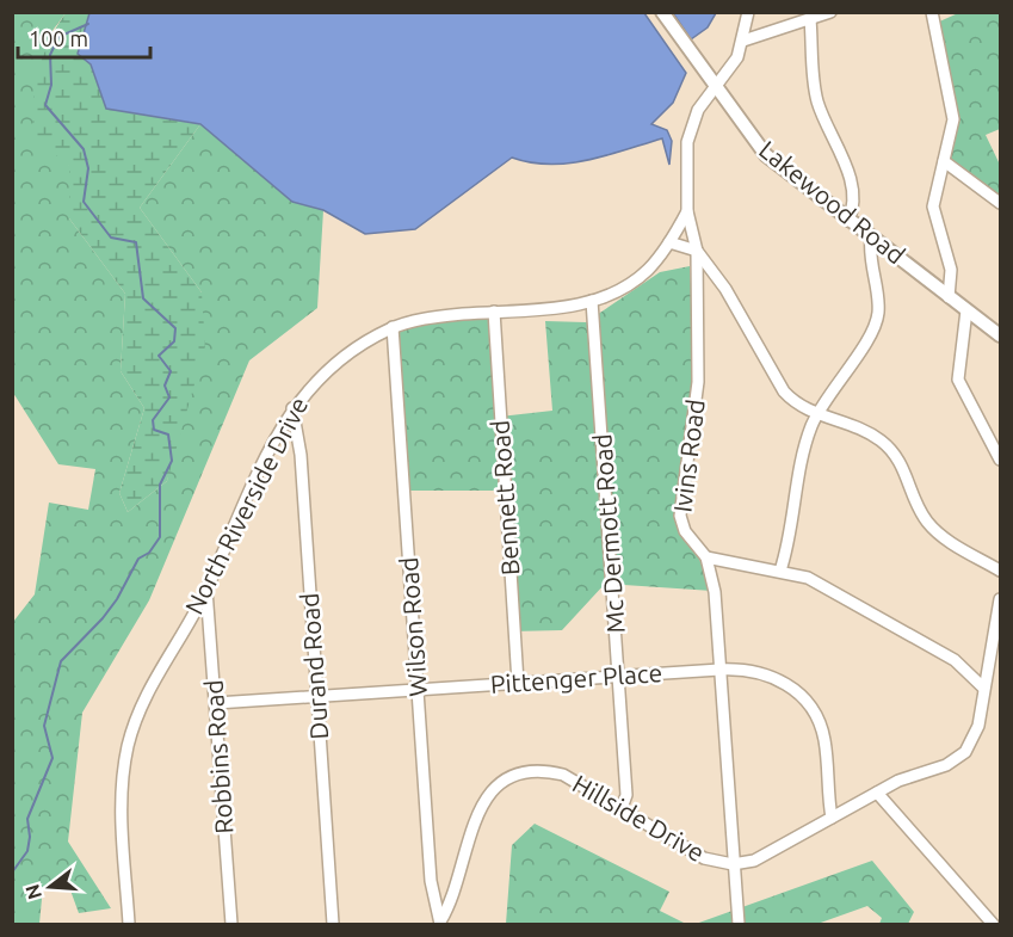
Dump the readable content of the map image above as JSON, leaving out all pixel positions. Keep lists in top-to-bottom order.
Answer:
{
  "streets": {
    "street": [
      "Lakewood Road",
      "Ivins Road",
      "Bennett Road",
      "North Riverside Drive",
      "Mc Dermott Road",
      "Wilson Road",
      "Durand Road",
      "Pittenger Place",
      "Robbins Road",
      "Hillside Drive"
    ]
  },
  "crossings": [
    ["Ivins Road", "North Riverside Drive"],
    ["Ivins Road", "Pittenger Place"],
    ["Ivins Road", "Hillside Drive"],
    ["Bennett Road", "North Riverside Drive"],
    ["Bennett Road", "Pittenger Place"],
    ["North Riverside Drive", "Mc Dermott Road"],
    ["North Riverside Drive", "Wilson Road"],
    ["North Riverside Drive", "Durand Road"],
    ["North Riverside Drive", "Robbins Road"],
    ["Mc Dermott Road", "Pittenger Place"],
    ["Mc Dermott Road", "Hillside Drive"],
    ["Wilson Road", "Pittenger Place"],
    ["Wilson Road", "Hillside Drive"],
    ["Durand Road", "Pittenger Place"],
    ["Pittenger Place", "Robbins Road"],
    ["Pittenger Place", "Hillside Drive"]
  ],
  "scale_bar": "100 m",
  "north": "left"
}
